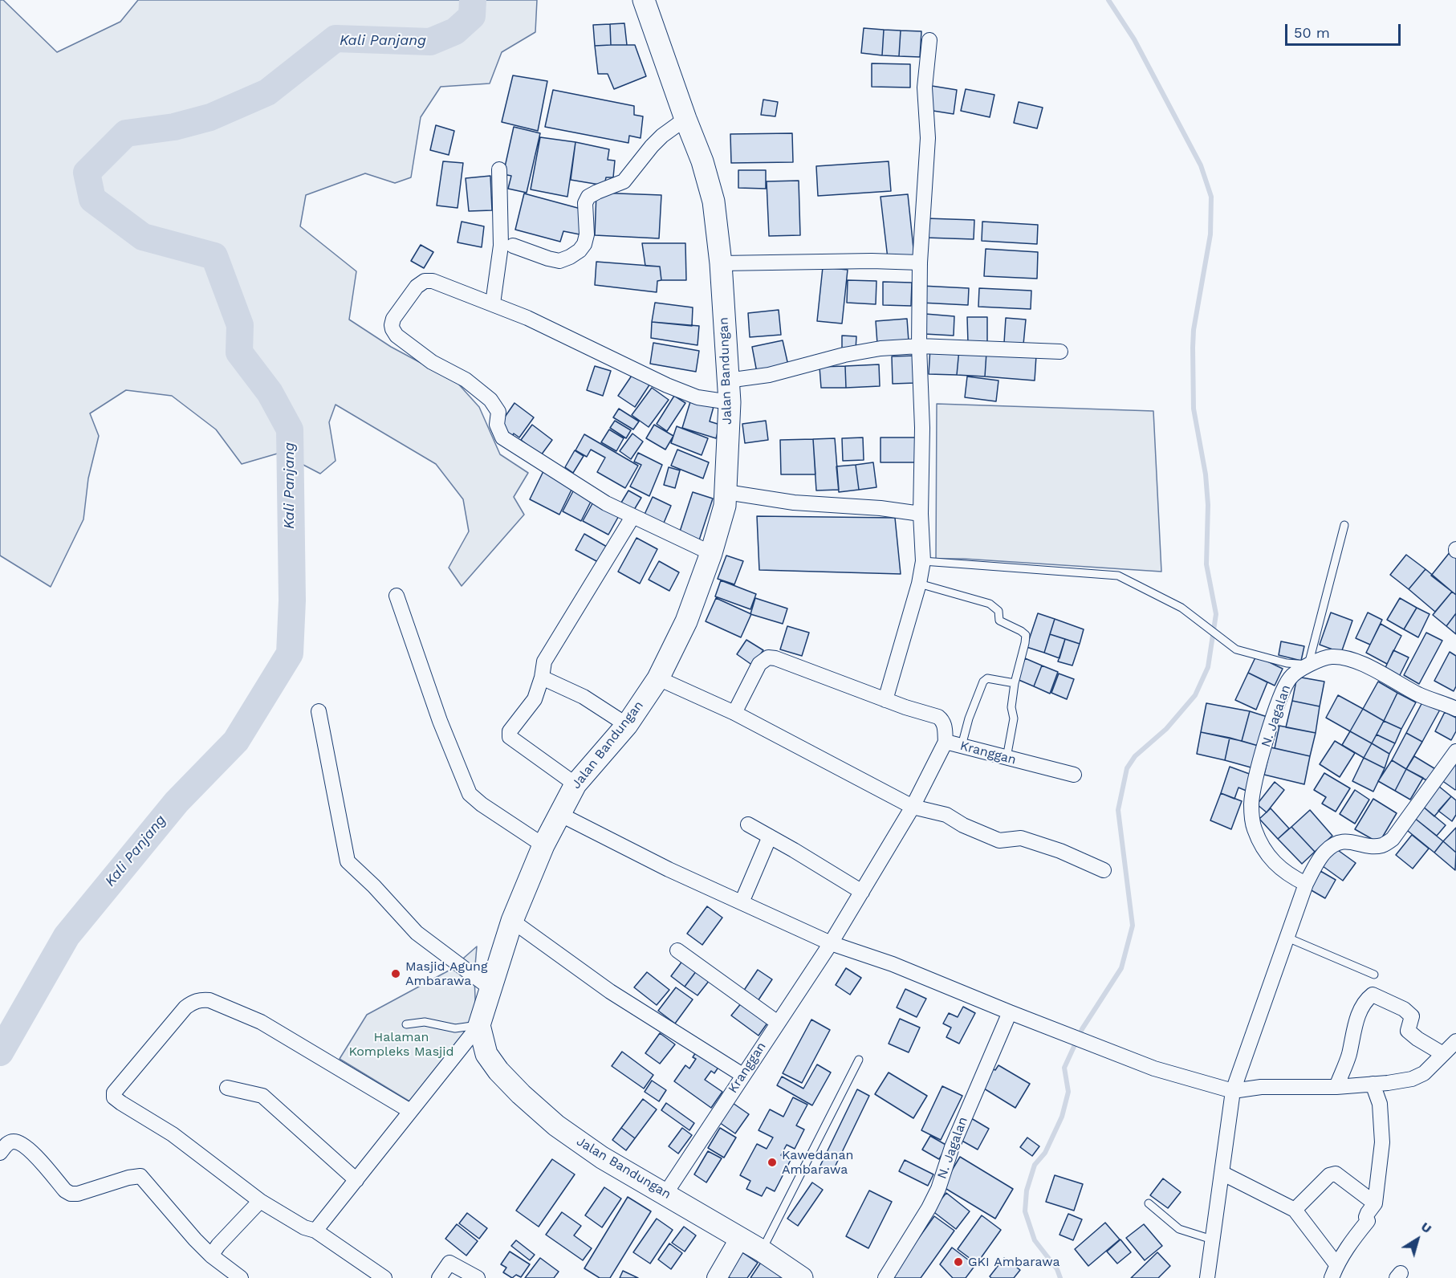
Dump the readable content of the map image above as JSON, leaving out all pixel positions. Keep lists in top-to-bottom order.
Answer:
{
  "streets": {
    "main road": ["Jalan Bandungan"],
    "street": ["N. Jagalan", "Kranggan"]
  },
  "crossings": [
    ["Jalan Bandungan", "Kranggan"]
  ],
  "water": ["Kali Panjang"],
  "parks": ["Halaman Kompleks Masjid"],
  "places": ["Masjid Agung Ambarawa", "Kawedanan Ambarawa", "GKI Ambarawa"],
  "scale_bar": "50 m",
  "north": "top right"
}
